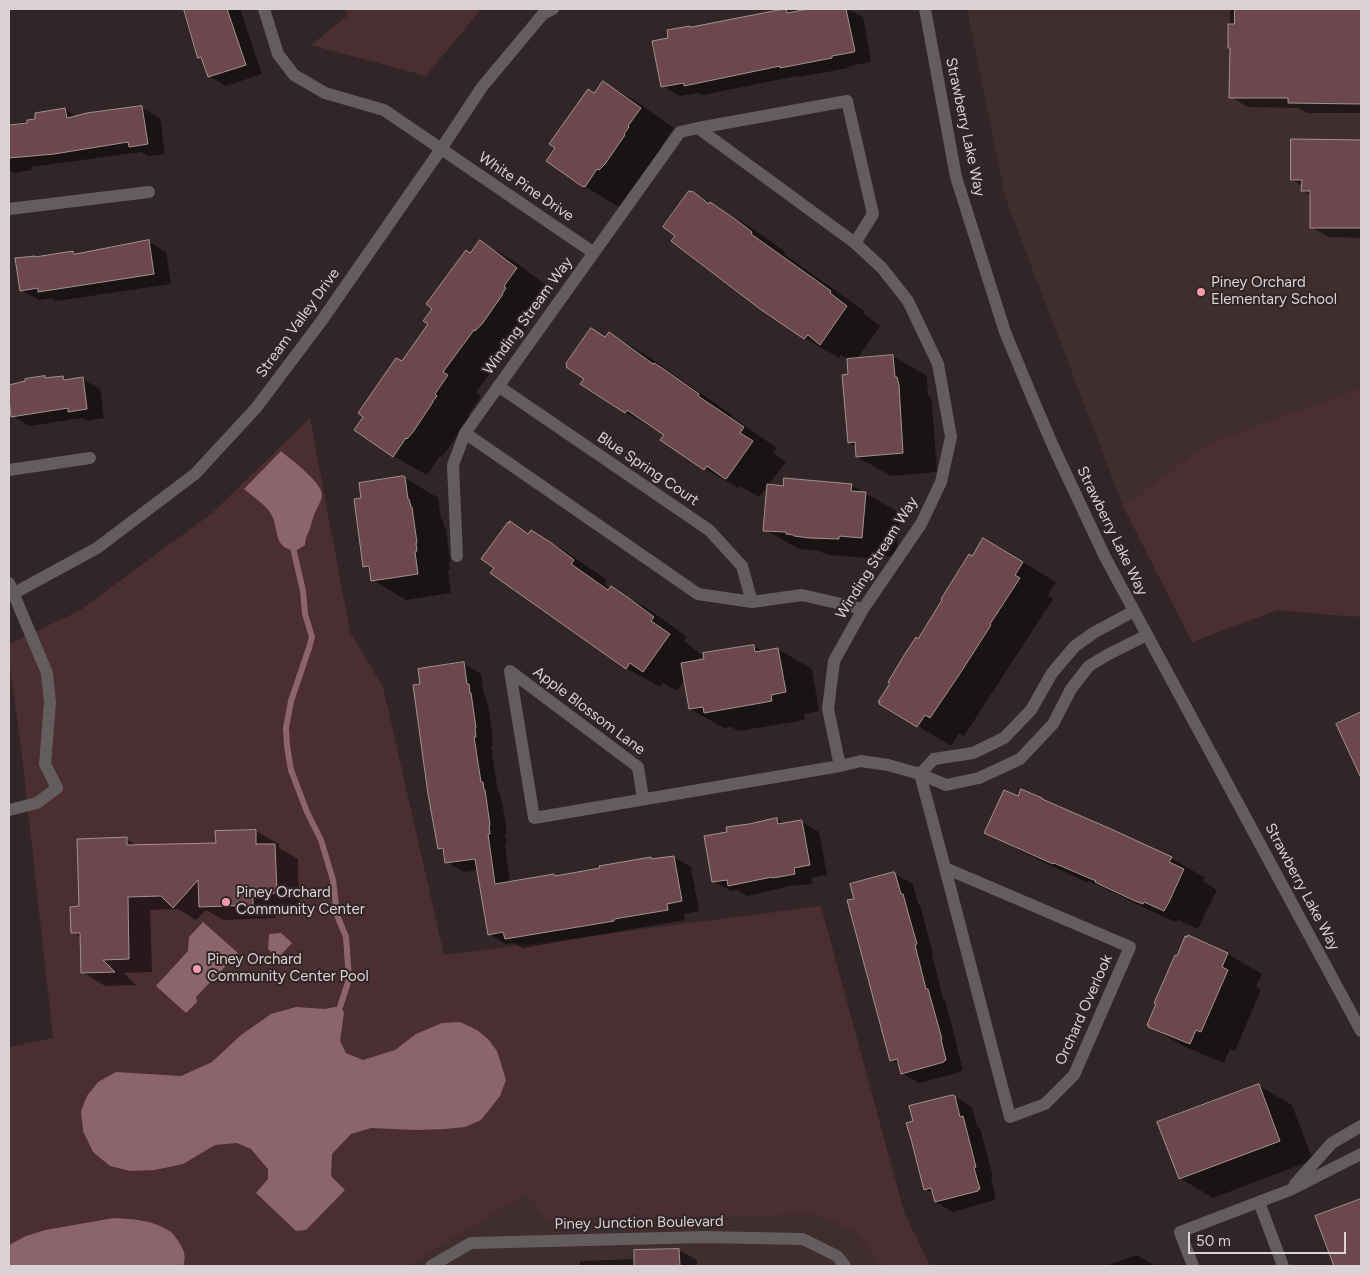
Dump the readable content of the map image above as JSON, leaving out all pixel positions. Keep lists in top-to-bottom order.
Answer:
{
  "streets": {
    "street": [
      "Strawberry Lake Way",
      "White Pine Drive",
      "Winding Stream Way",
      "Stream Valley Drive",
      "Blue Spring Court",
      "Apple Blossom Lane",
      "Orchard Overlook",
      "Piney Junction Boulevard"
    ]
  },
  "crossings": [
    ["Strawberry Lake Way", "Apple Blossom Lane"],
    ["White Pine Drive", "Winding Stream Way"],
    ["White Pine Drive", "Stream Valley Drive"],
    ["Winding Stream Way", "Blue Spring Court"],
    ["Winding Stream Way", "Apple Blossom Lane"],
    ["Apple Blossom Lane", "Orchard Overlook"]
  ],
  "places": ["Piney Orchard Elementary School", "Piney Orchard Community Center", "Piney Orchard Community Center Pool"],
  "scale_bar": "50 m"
}
